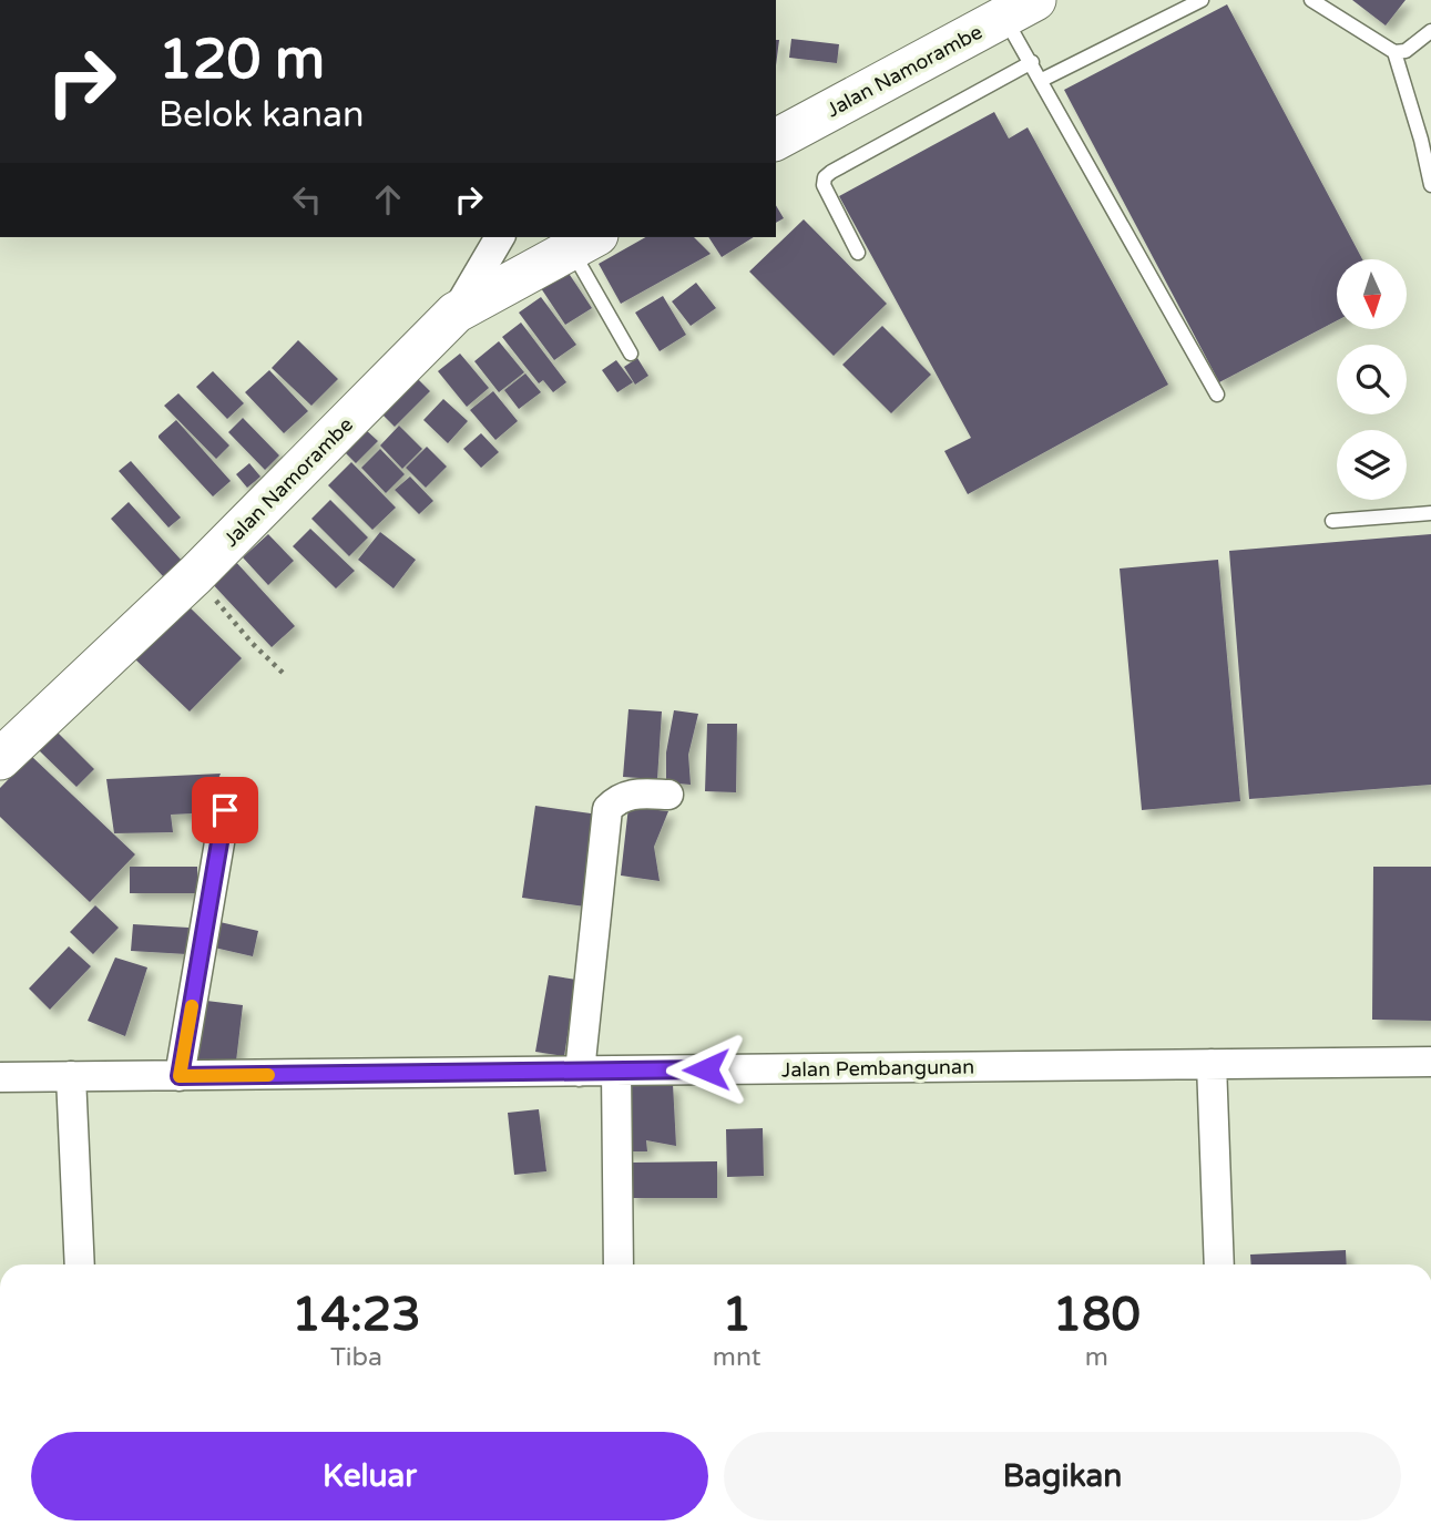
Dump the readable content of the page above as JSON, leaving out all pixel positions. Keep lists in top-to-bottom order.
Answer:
{
  "streets": {
    "main road": ["Jalan Namorambe"],
    "street": ["Jalan Pembangunan"]
  },
  "north": "bottom",
  "page": {
    "turn": ["120 m", "Belok kanan"],
    "eta": [
      "14:23",
      "Tiba",
      "1",
      "mnt",
      "180",
      "m"
    ],
    "buttons": ["Keluar", "Bagikan"]
  }
}
